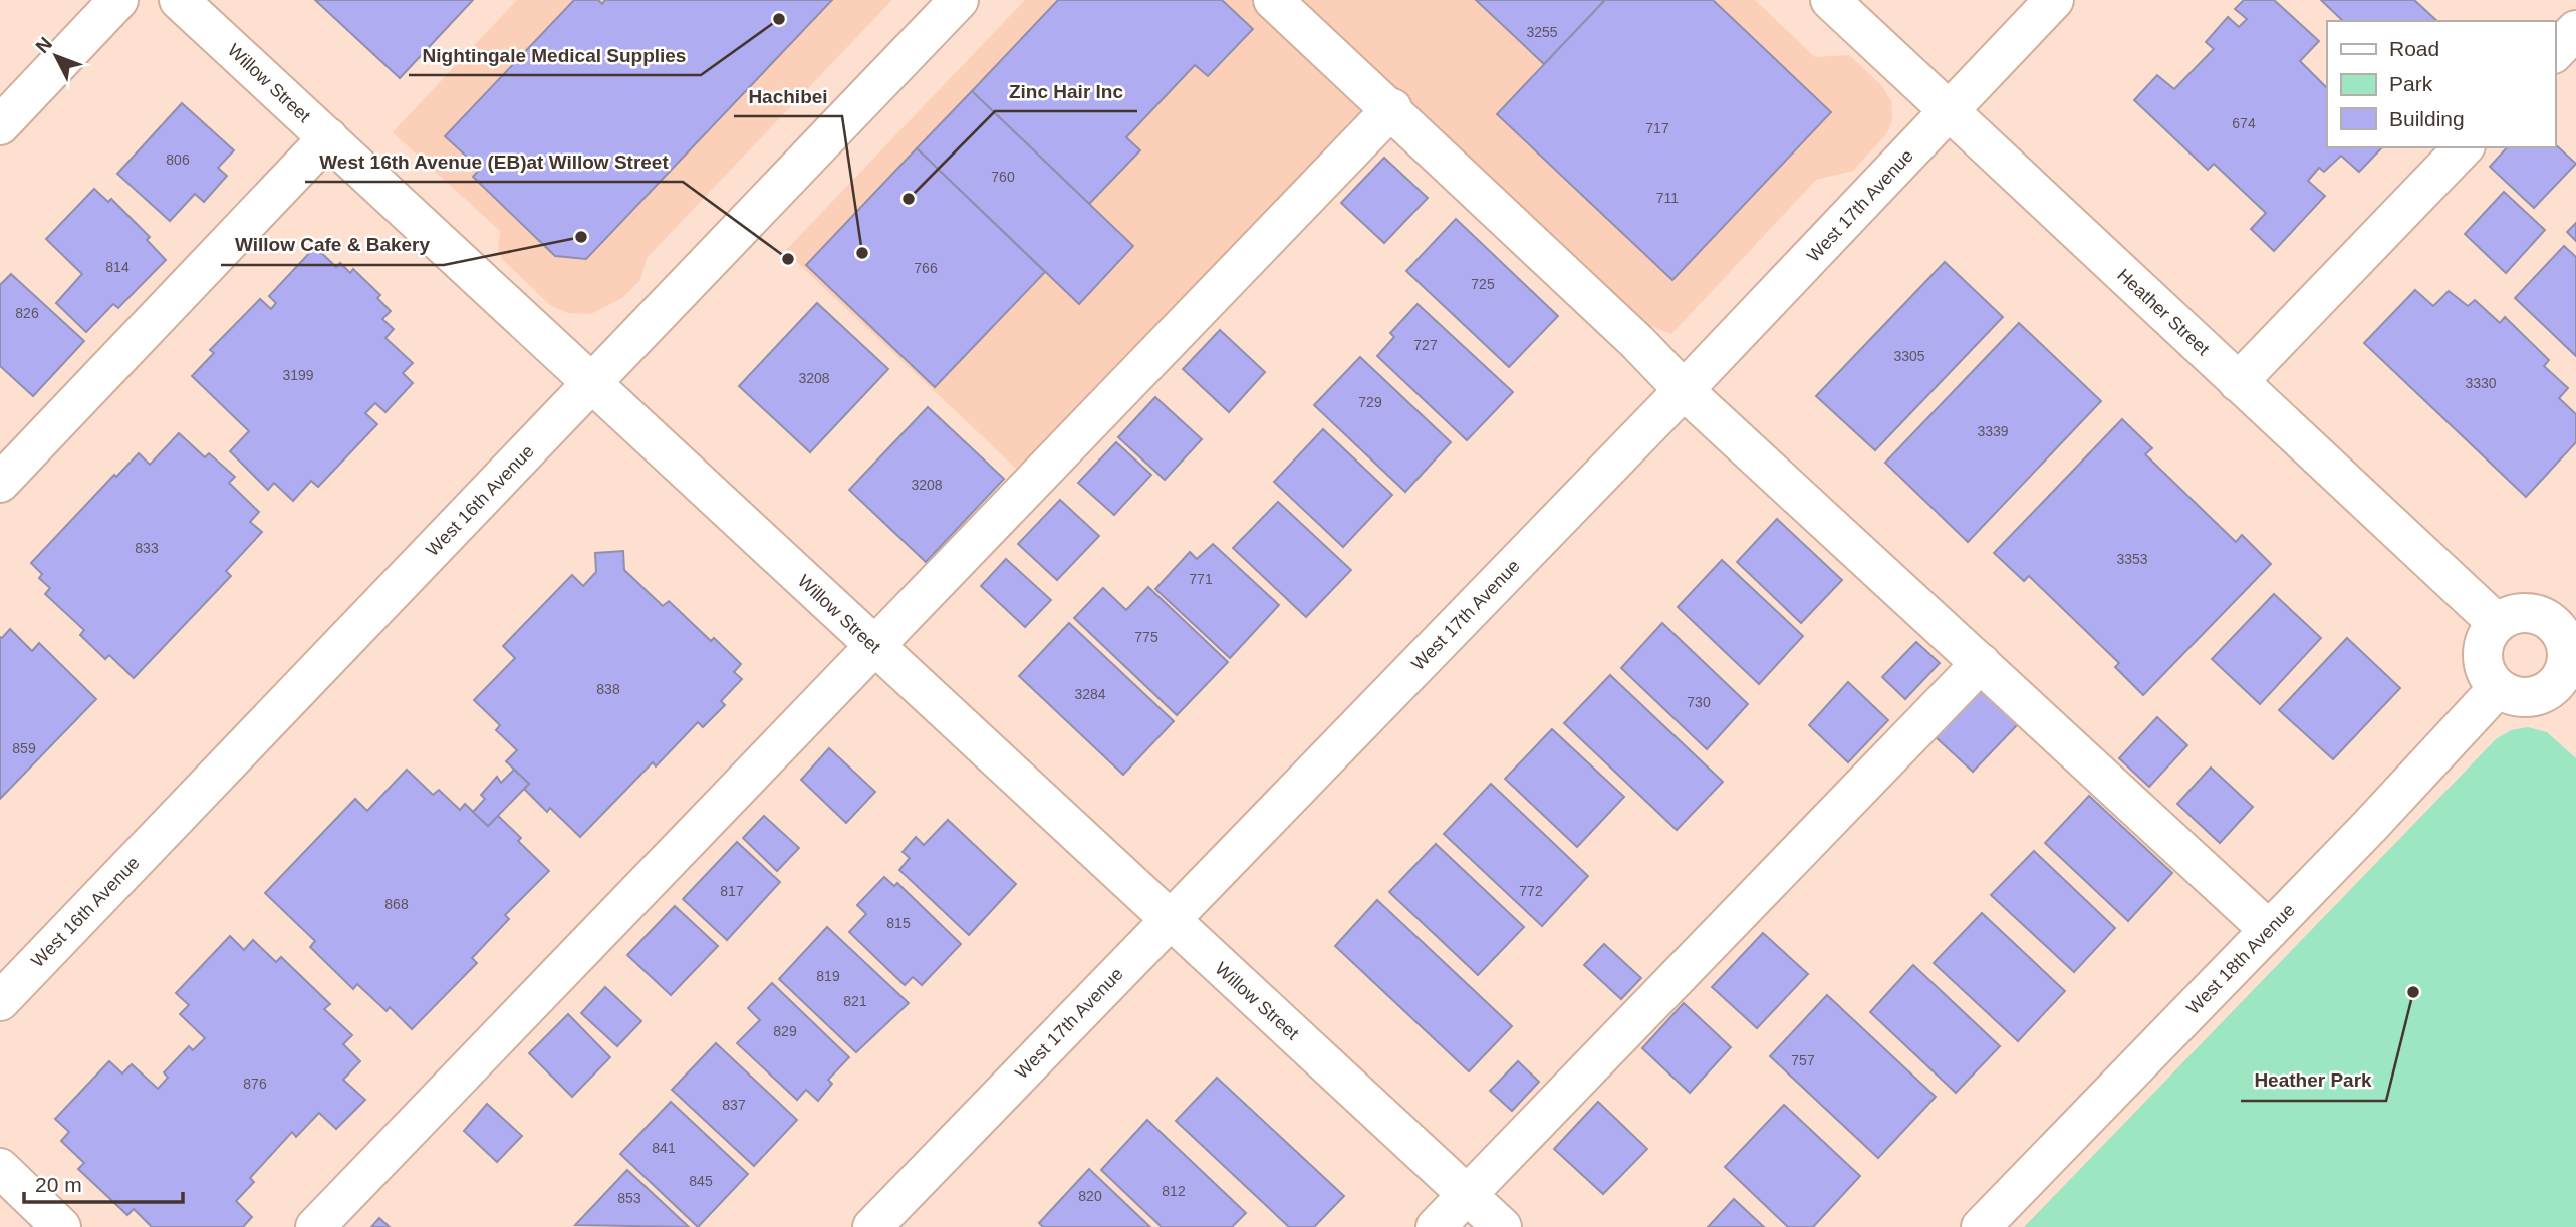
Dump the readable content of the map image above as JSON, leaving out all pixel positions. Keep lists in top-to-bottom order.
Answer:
{
  "streets": {
    "street": [
      "Willow Street",
      "West 17th Avenue",
      "Heather Street",
      "West 16th Avenue",
      "West 18th Avenue"
    ]
  },
  "crossings": [
    ["Willow Street", "West 17th Avenue"],
    ["Willow Street", "West 16th Avenue"],
    ["West 17th Avenue", "Heather Street"],
    ["Heather Street", "West 18th Avenue"]
  ],
  "places": [
    "Nightingale Medical Supplies",
    "Zinc Hair Inc",
    "Willow Cafe & Bakery",
    "Hachibei",
    "West 16th Avenue (EB)at Willow Street",
    "Heather Park"
  ],
  "house_numbers": [
    "3255",
    "674",
    "717",
    "806",
    "760",
    "711",
    "814",
    "766",
    "725",
    "826",
    "727",
    "3305",
    "3199",
    "3208",
    "3330",
    "729",
    "3339",
    "3208",
    "833",
    "3353",
    "771",
    "775",
    "838",
    "3284",
    "730",
    "859",
    "817",
    "772",
    "868",
    "815",
    "819",
    "821",
    "829",
    "757",
    "876",
    "837",
    "841",
    "845",
    "812",
    "820",
    "853"
  ],
  "legend": ["Road", "Park", "Building"],
  "scale_bar": "20 m",
  "north": "top left"
}
